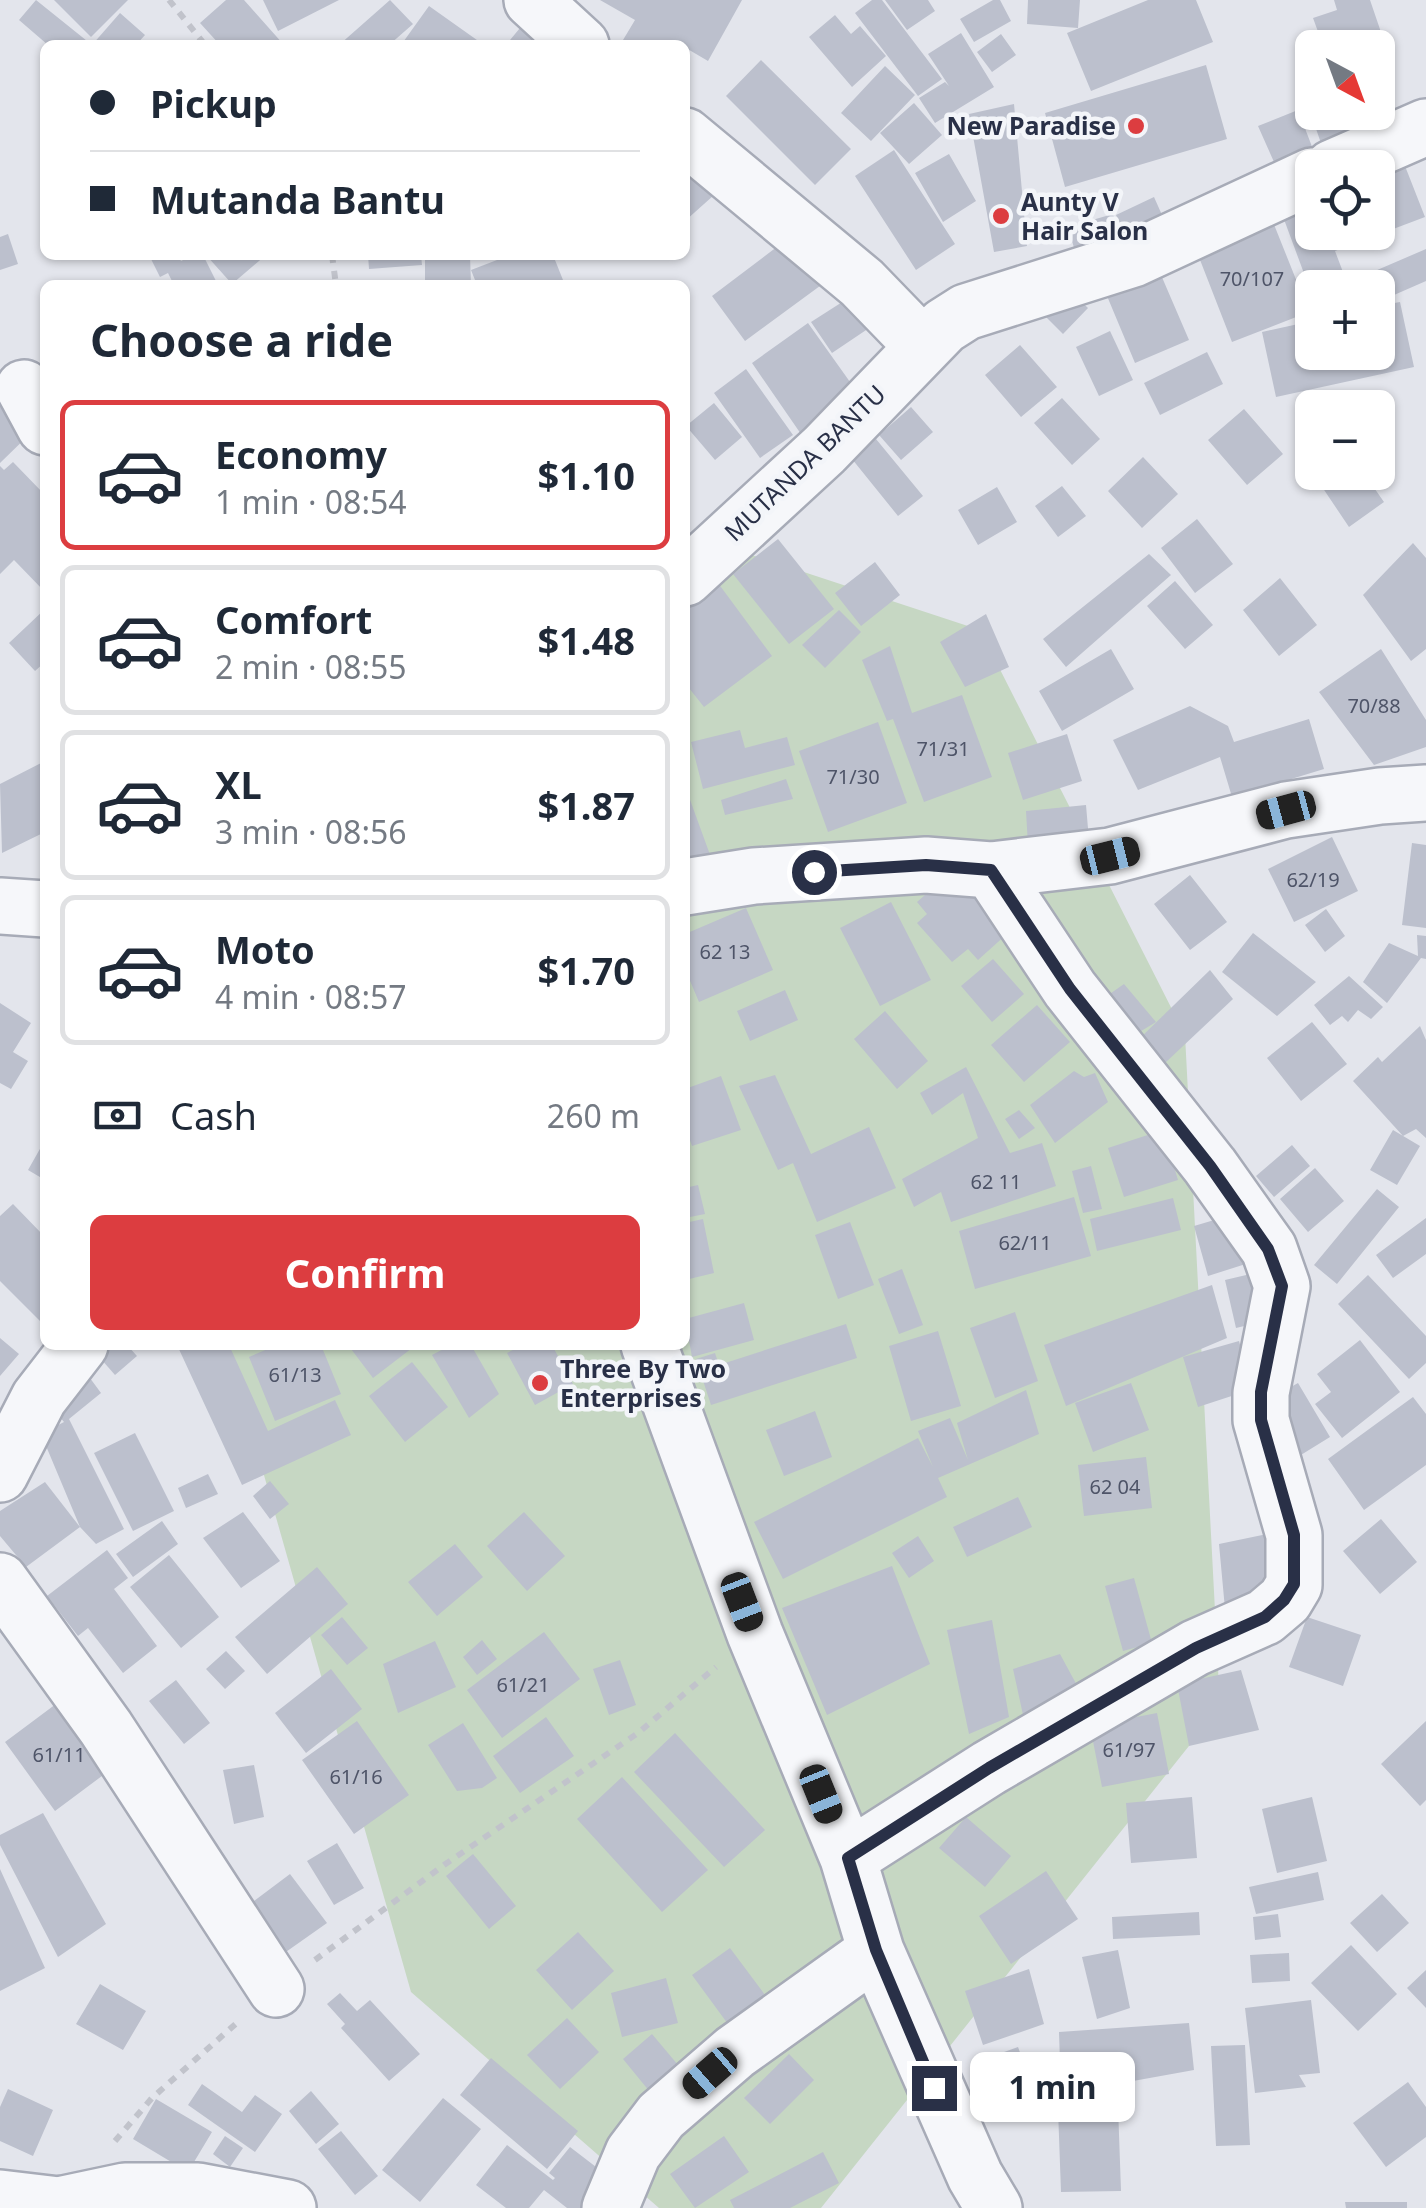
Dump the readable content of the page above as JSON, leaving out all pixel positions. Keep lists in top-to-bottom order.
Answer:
{
  "streets": {
    "street": ["MUTANDA BANTU"]
  },
  "places": ["New Paradise", "Aunty V Hair Salon", "Three By Two Enterprises"],
  "house_numbers": [
    "70/107",
    "70/88",
    "71/31",
    "71/30",
    "62/19",
    "62 13",
    "62 11",
    "62/11",
    "61/13",
    "62 04",
    "61/21",
    "61/97",
    "61/11",
    "61/16"
  ],
  "north": "bottom right",
  "page": {
    "map_buttons": ["+", "−"],
    "banner": ["Pickup", "Mutanda Bantu"],
    "heading": "Choose a ride",
    "list": [
      {
        "name": "Economy",
        "note": "1 min · 08:54",
        "value": "$1.10"
      },
      {
        "name": "Comfort",
        "note": "2 min · 08:55",
        "value": "$1.48"
      },
      {
        "name": "XL",
        "note": "3 min · 08:56",
        "value": "$1.87"
      },
      {
        "name": "Moto",
        "note": "4 min · 08:57",
        "value": "$1.70"
      }
    ],
    "pay": ["Cash", "260 m"],
    "buttons": "Confirm",
    "bubble": "1 min"
  }
}
